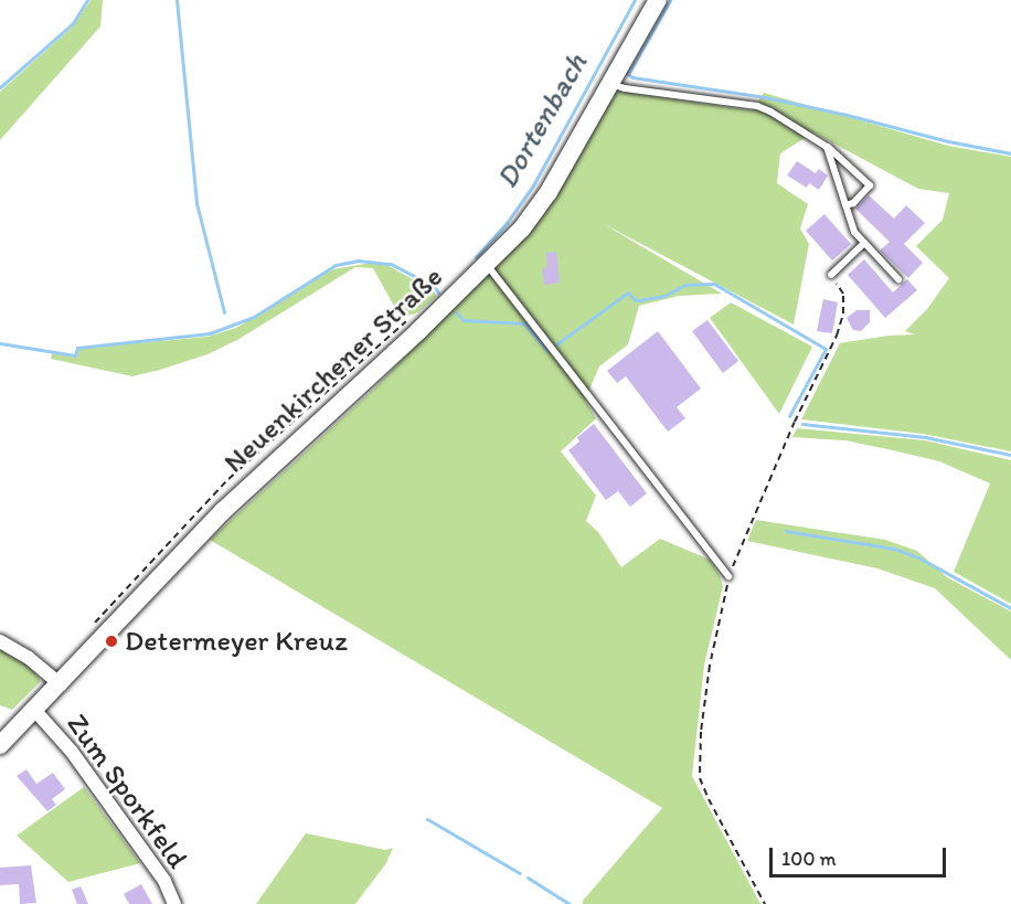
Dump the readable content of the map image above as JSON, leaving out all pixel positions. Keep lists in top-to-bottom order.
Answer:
{
  "streets": {
    "street": ["Neuenkirchener Straße", "Zum Sporkfeld"]
  },
  "crossings": [
    ["Neuenkirchener Straße", "Zum Sporkfeld"]
  ],
  "water": ["Dortenbach"],
  "places": ["Determeyer Kreuz"],
  "scale_bar": "100 m"
}
